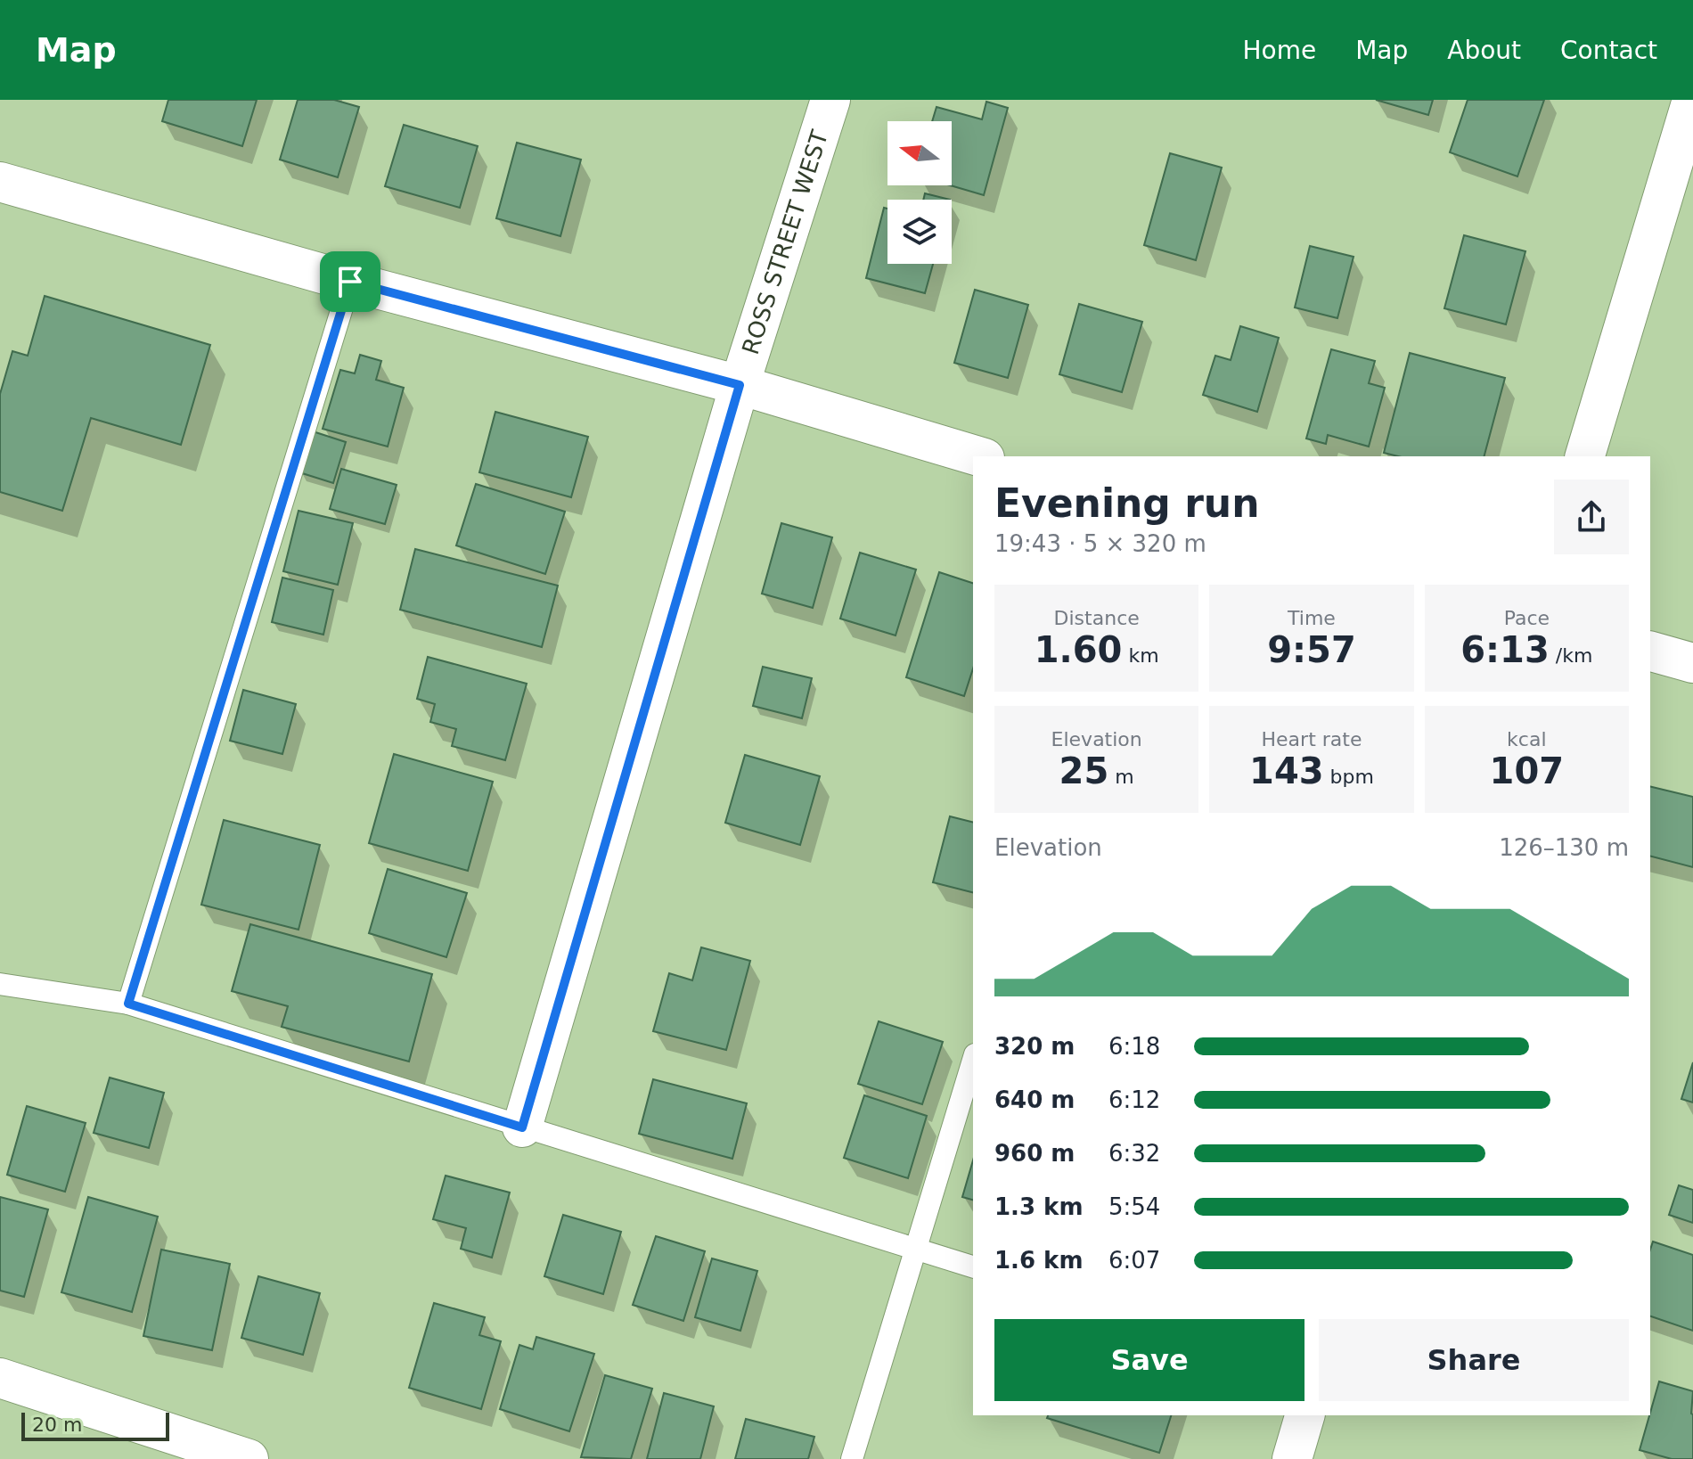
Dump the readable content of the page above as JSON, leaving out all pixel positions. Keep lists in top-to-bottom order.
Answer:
{
  "streets": {
    "street": ["ROSS STREET WEST"]
  },
  "scale_bar": "20 m",
  "north": "left",
  "page": {
    "header": "Map",
    "nav": [
      "Home",
      "Map",
      "About",
      "Contact"
    ],
    "heading": ["Evening run", "19:43 · 5 × 320 m"],
    "stats": [
      ["Distance", "1.60 km"],
      ["Time", "9:57"],
      ["Pace", "6:13 /km"],
      ["Elevation", "25 m"],
      ["Heart rate", "143 bpm"],
      ["kcal", "107"]
    ],
    "chart": ["Elevation", "126–130 m"],
    "list": [
      {
        "name": "320 m",
        "note": "6:18"
      },
      {
        "name": "640 m",
        "note": "6:12"
      },
      {
        "name": "960 m",
        "note": "6:32"
      },
      {
        "name": "1.3 km",
        "note": "5:54"
      },
      {
        "name": "1.6 km",
        "note": "6:07"
      }
    ],
    "buttons": ["Save", "Share"],
    "scale": "20 m"
  }
}
